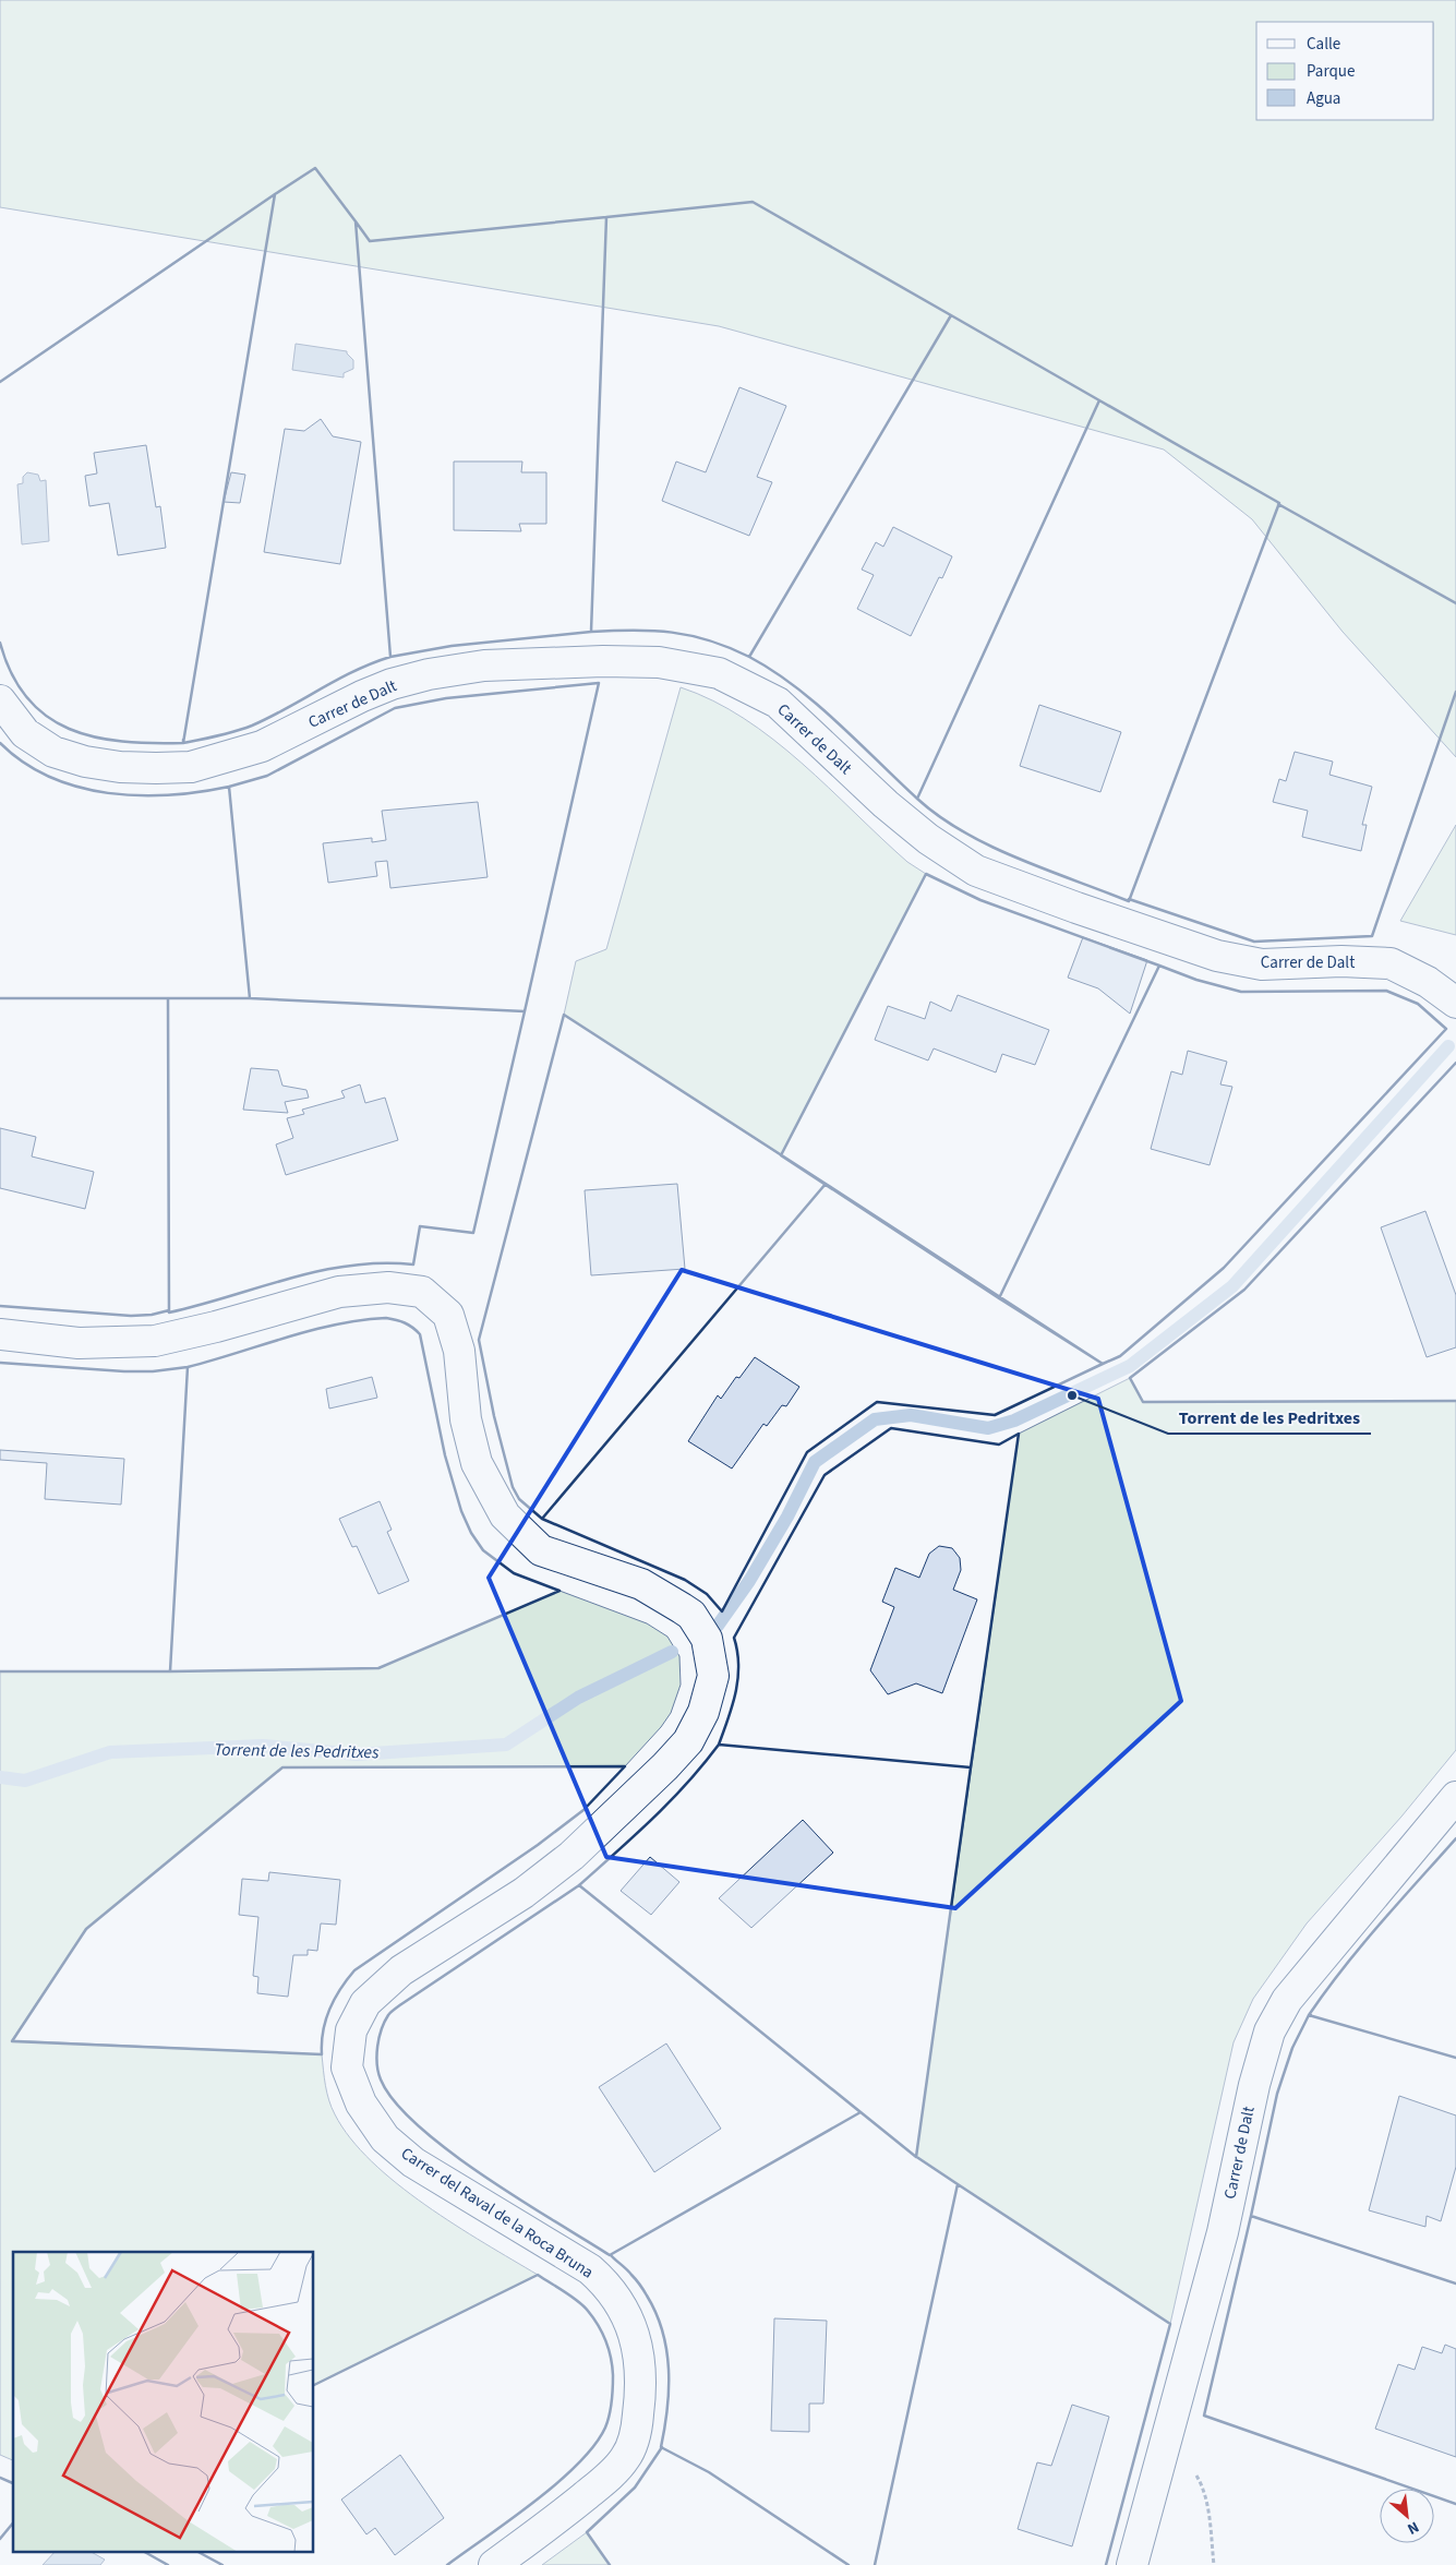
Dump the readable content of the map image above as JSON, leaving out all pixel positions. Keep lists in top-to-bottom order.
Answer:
{
  "streets": {
    "street": ["Carrer de Dalt", "Carrer del Raval de la Roca Bruna"]
  },
  "water": ["Torrent de les Pedritxes"],
  "places": ["Torrent de les Pedritxes"],
  "legend": ["Calle", "Parque", "Agua"],
  "north": "bottom right"
}
